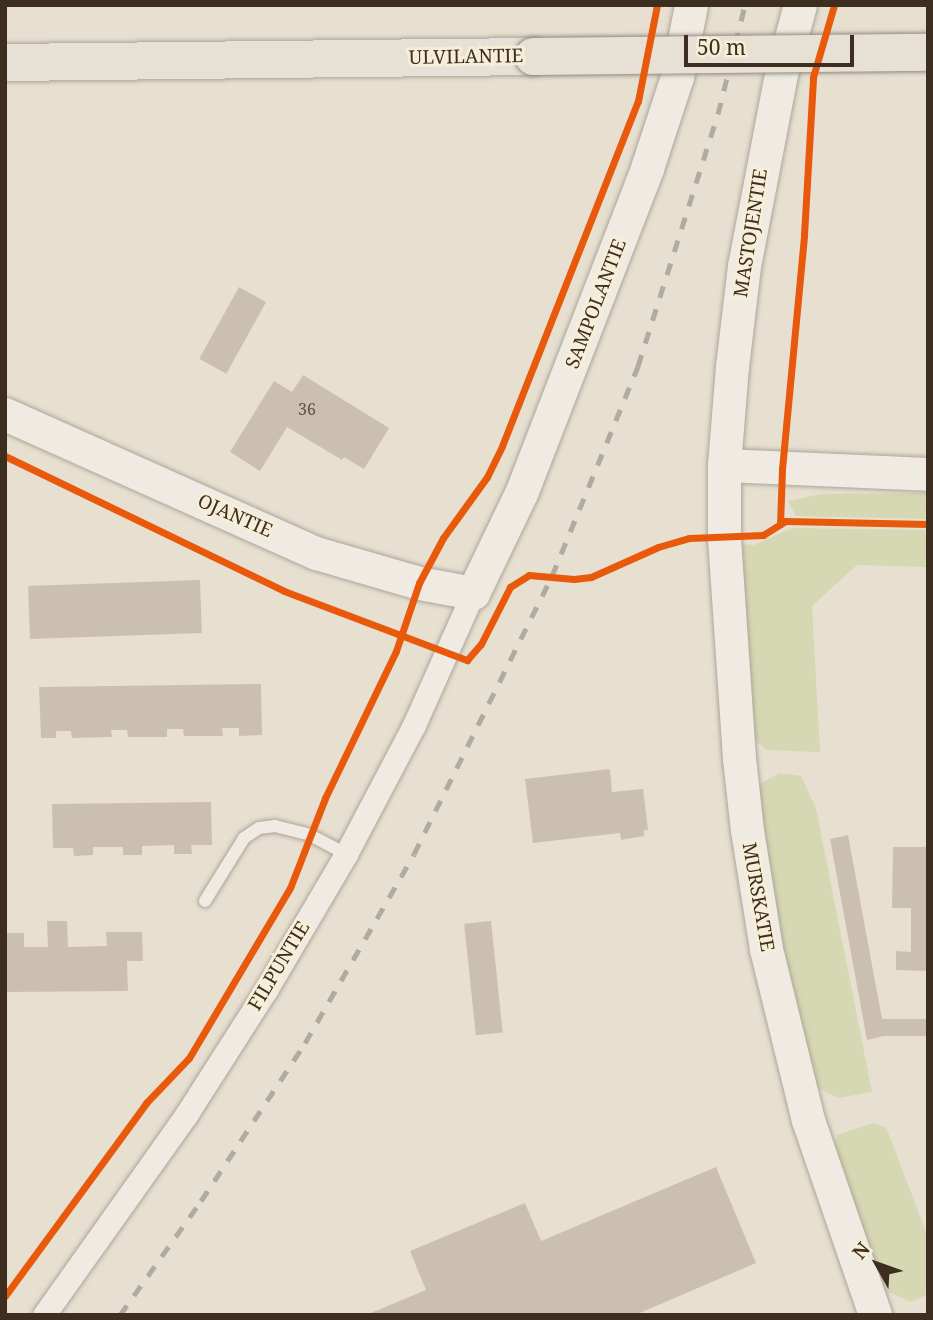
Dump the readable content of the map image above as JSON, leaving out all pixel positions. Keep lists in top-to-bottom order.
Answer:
{
  "streets": {
    "main road": ["ULVILANTIE"],
    "street": [
      "MASTOJENTIE",
      "SAMPOLANTIE",
      "OJANTIE",
      "MURSKATIE",
      "FILPUNTIE"
    ]
  },
  "crossings": [
    ["MASTOJENTIE", "MURSKATIE"],
    ["SAMPOLANTIE", "OJANTIE"],
    ["SAMPOLANTIE", "FILPUNTIE"],
    ["OJANTIE", "FILPUNTIE"]
  ],
  "house_numbers": ["36"],
  "scale_bar": "50 m",
  "north": "top left"
}
